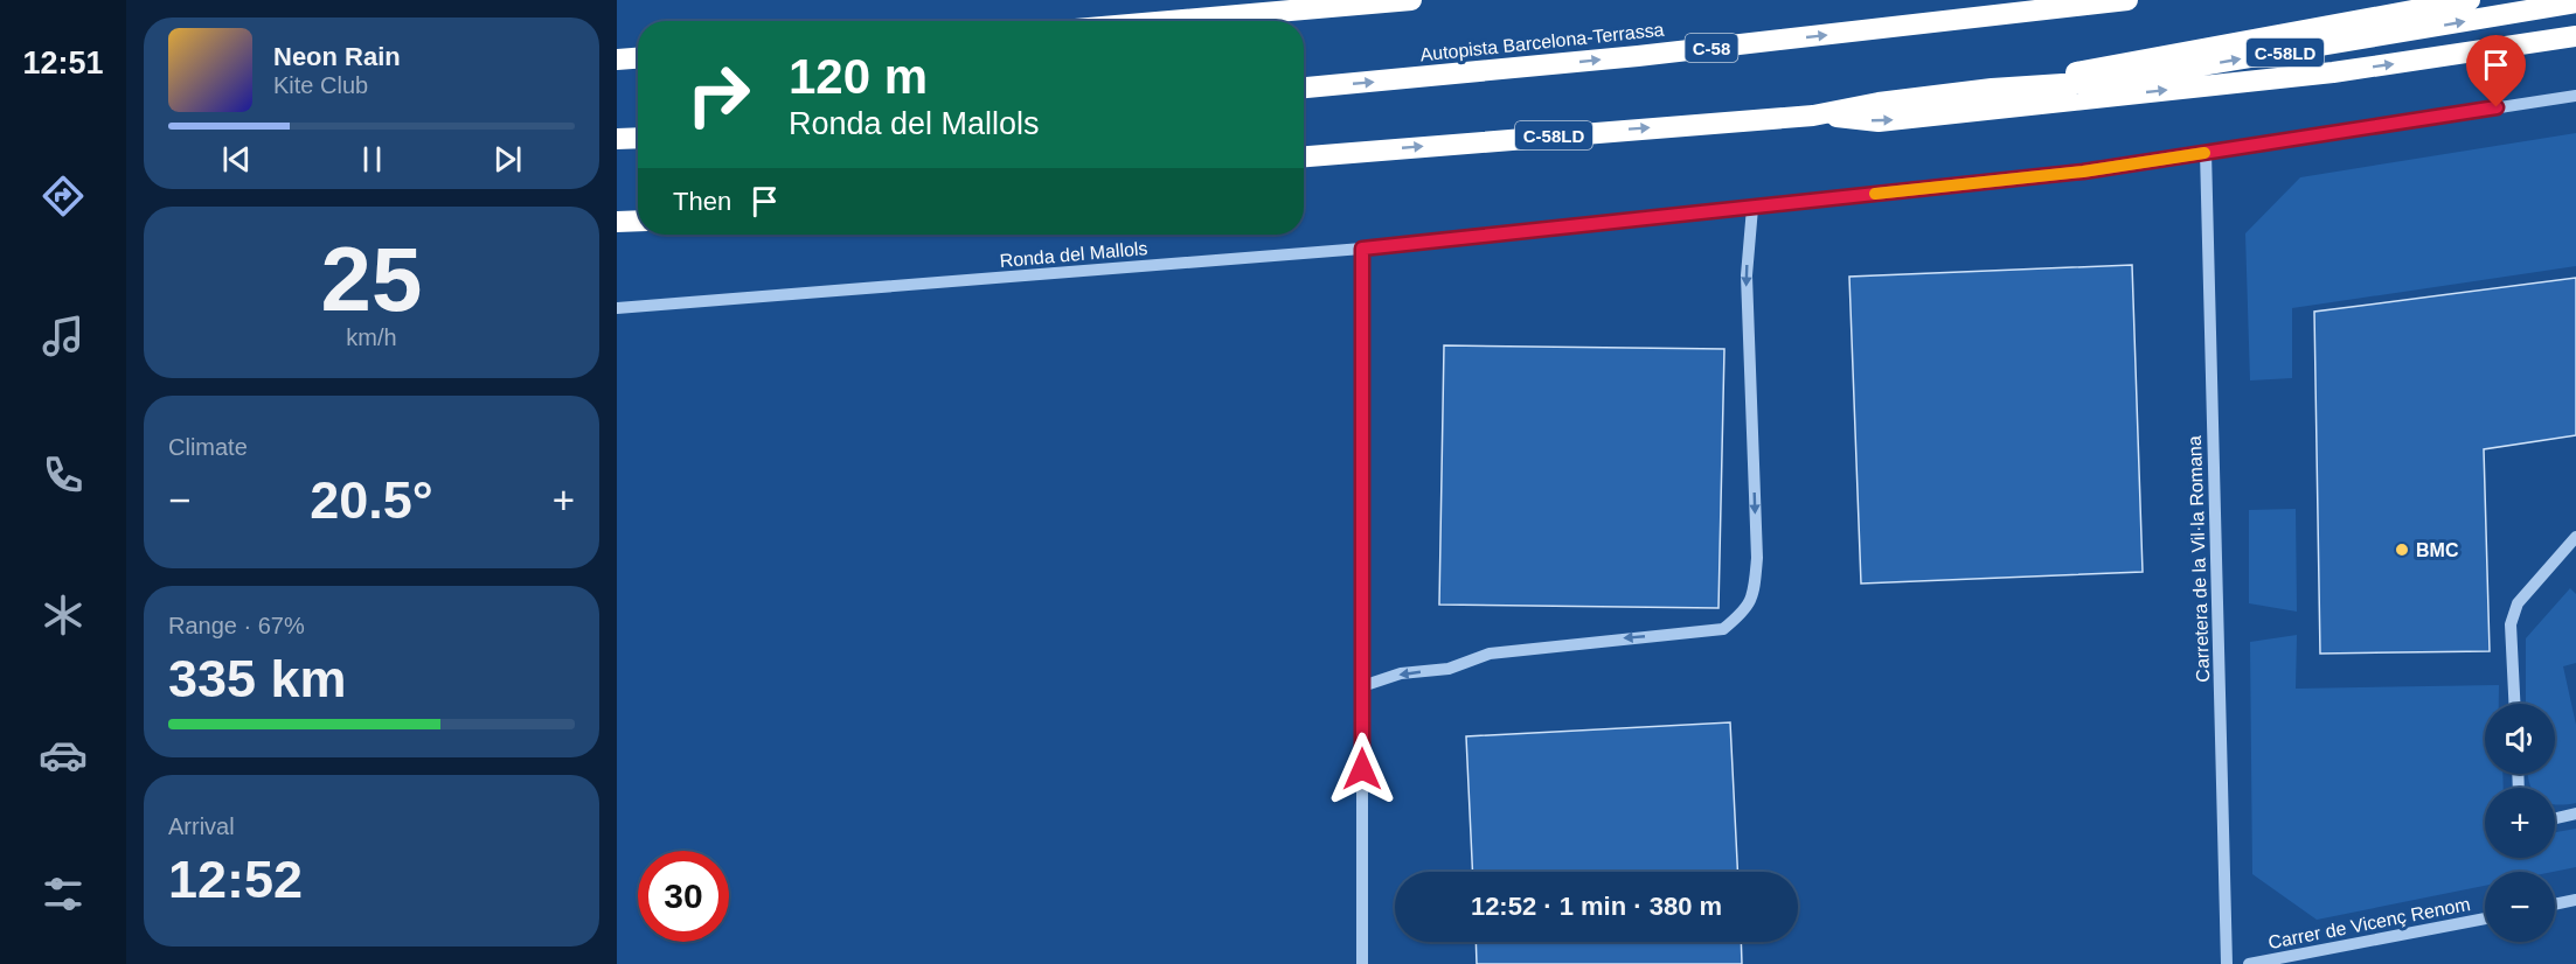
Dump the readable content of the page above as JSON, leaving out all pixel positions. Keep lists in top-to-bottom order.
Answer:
{
  "streets": {
    "highway": ["Autopista Barcelona-Terrassa", "C-58", "C-58LD"],
    "street": ["Ronda del Mallols", "Carretera de la Vil·la Romana", "Carrer de Vicenç Renom"]
  },
  "crossings": [
    ["Ronda del Mallols", "Carretera de la Vil·la Romana"]
  ],
  "places": ["BMC"],
  "page": {
    "tabs": "12:51",
    "turn": ["120 m", "Ronda del Mallols"],
    "song": ["Neon Rain", "Kite Club"],
    "then": "Then",
    "tile": [
      ["25", "km/h"],
      "Climate",
      ["Range · 67%", "335 km"],
      ["Arrival", "12:52"]
    ],
    "heat": ["−", "20.5°", "+"],
    "map_buttons": ["+", "−"],
    "limit": "30",
    "trip": "12:52 · 1 min · 380 m"
  }
}
